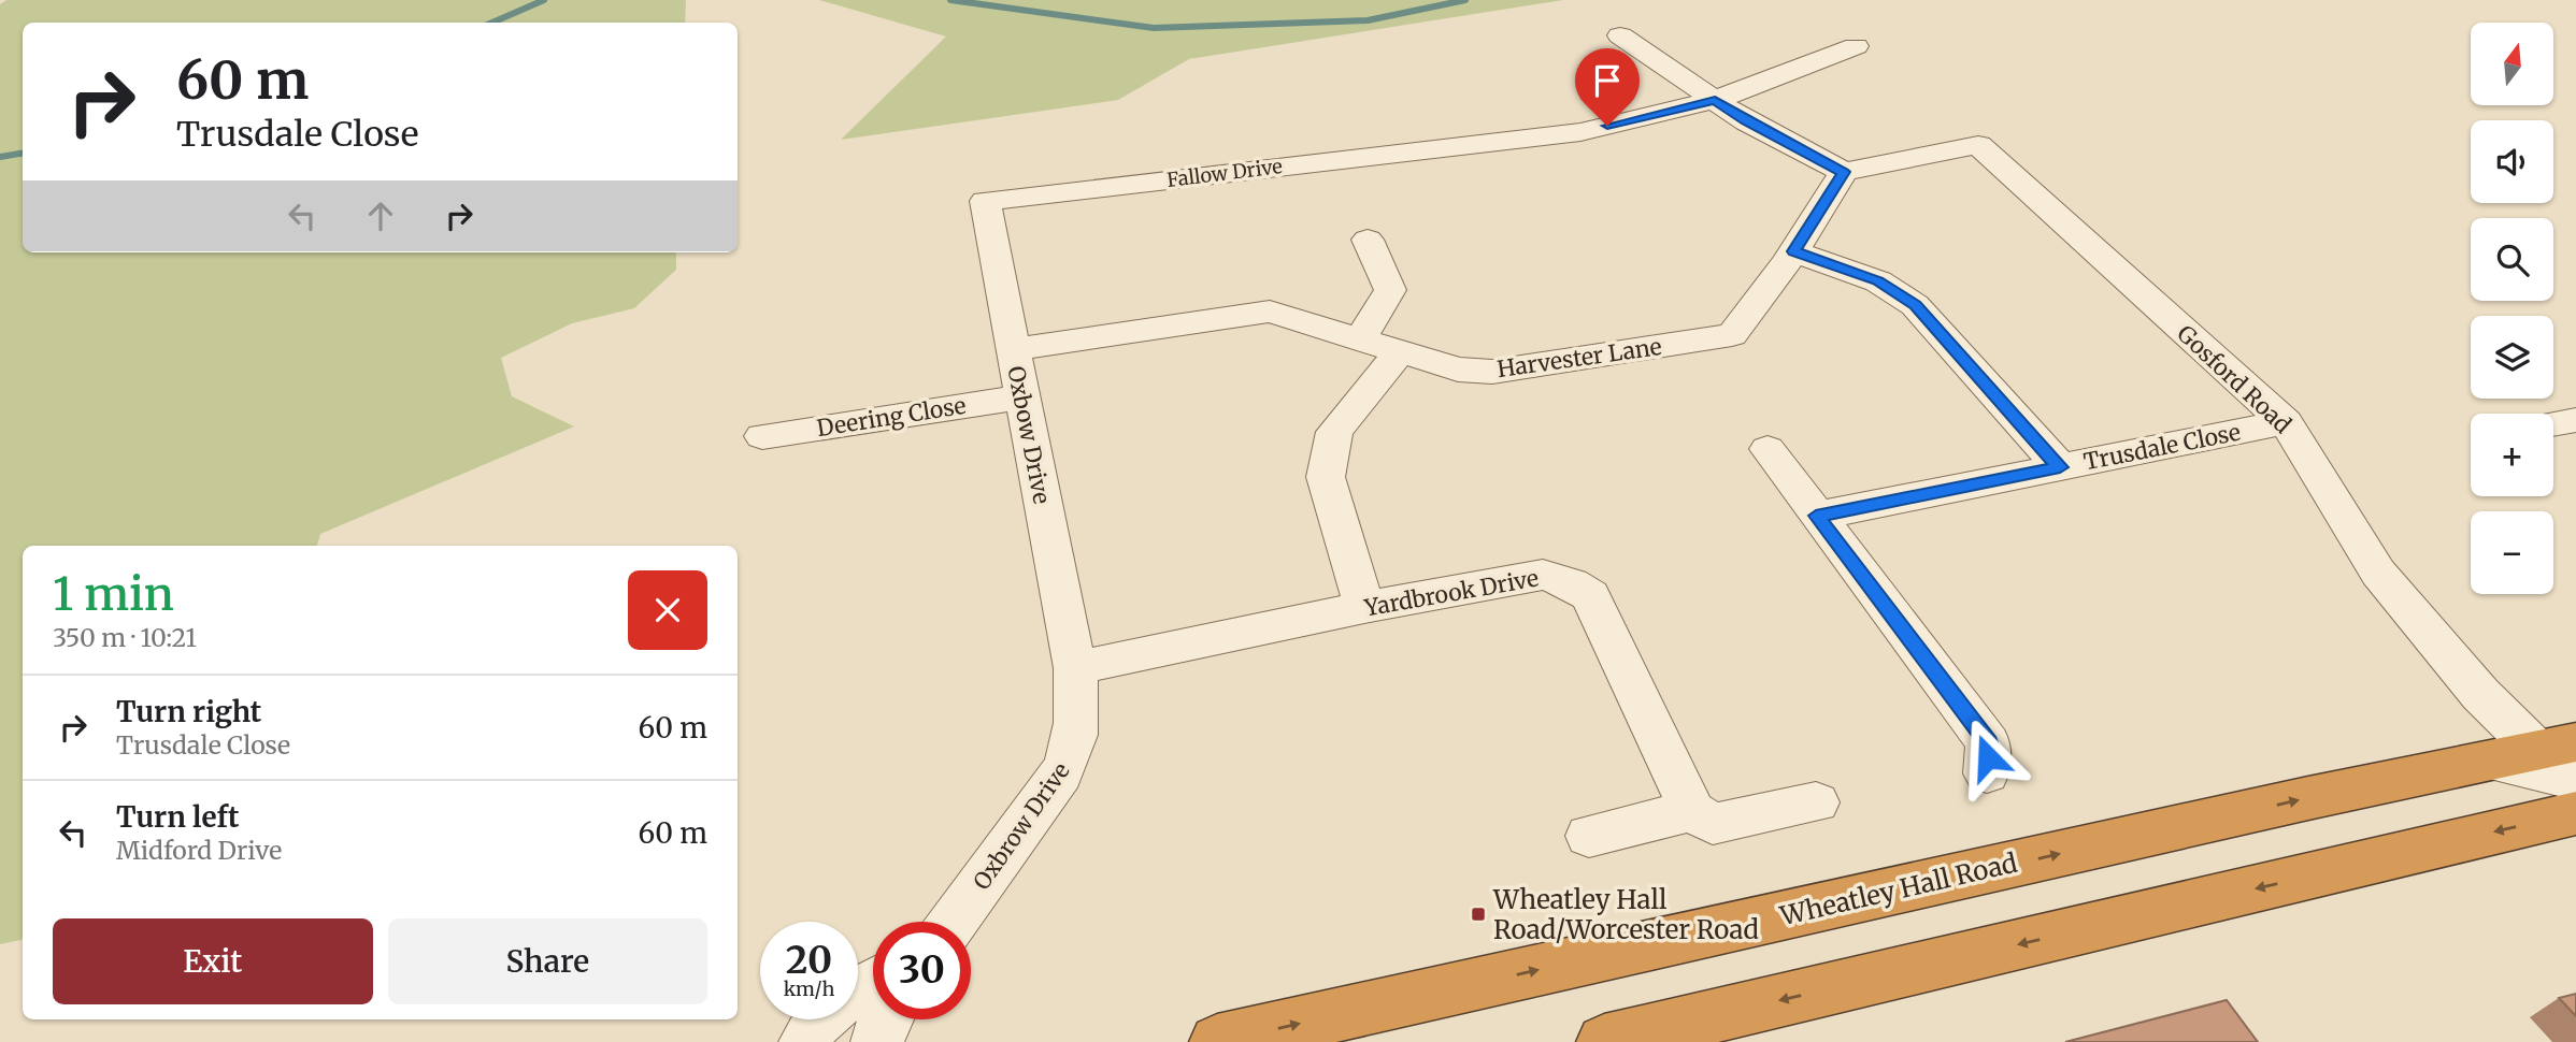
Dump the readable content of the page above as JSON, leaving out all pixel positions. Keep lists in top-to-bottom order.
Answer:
{
  "streets": {
    "highway": ["Wheatley Hall Road"],
    "street": [
      "Fallow Drive",
      "Harvester Lane",
      "Gosford Road",
      "Deering Close",
      "Oxbow Drive",
      "Trusdale Close",
      "Yardbrook Drive",
      "Oxbrow Drive"
    ]
  },
  "crossings": [
    ["Fallow Drive", "Oxbow Drive"],
    ["Harvester Lane", "Gosford Road"],
    ["Harvester Lane", "Oxbow Drive"],
    ["Gosford Road", "Trusdale Close"],
    ["Gosford Road", "Wheatley Hall Road"],
    ["Deering Close", "Oxbow Drive"],
    ["Oxbow Drive", "Yardbrook Drive"],
    ["Oxbow Drive", "Oxbrow Drive"],
    ["Yardbrook Drive", "Oxbrow Drive"]
  ],
  "places": {
    "transit": ["Wheatley Hall Road/Worcester Road"]
  },
  "north": "top",
  "page": {
    "map_buttons": ["+", "−"],
    "turn": ["60 m", "Trusdale Close"],
    "heading": ["1 min", "350 m · 10:21"],
    "list": [
      {
        "name": "Turn right",
        "note": "Trusdale Close",
        "value": "60 m"
      },
      {
        "name": "Turn left",
        "note": "Midford Drive",
        "value": "60 m"
      }
    ],
    "buttons": ["Exit", "Share"],
    "speed": "20 km/h",
    "limit": "30"
  }
}
